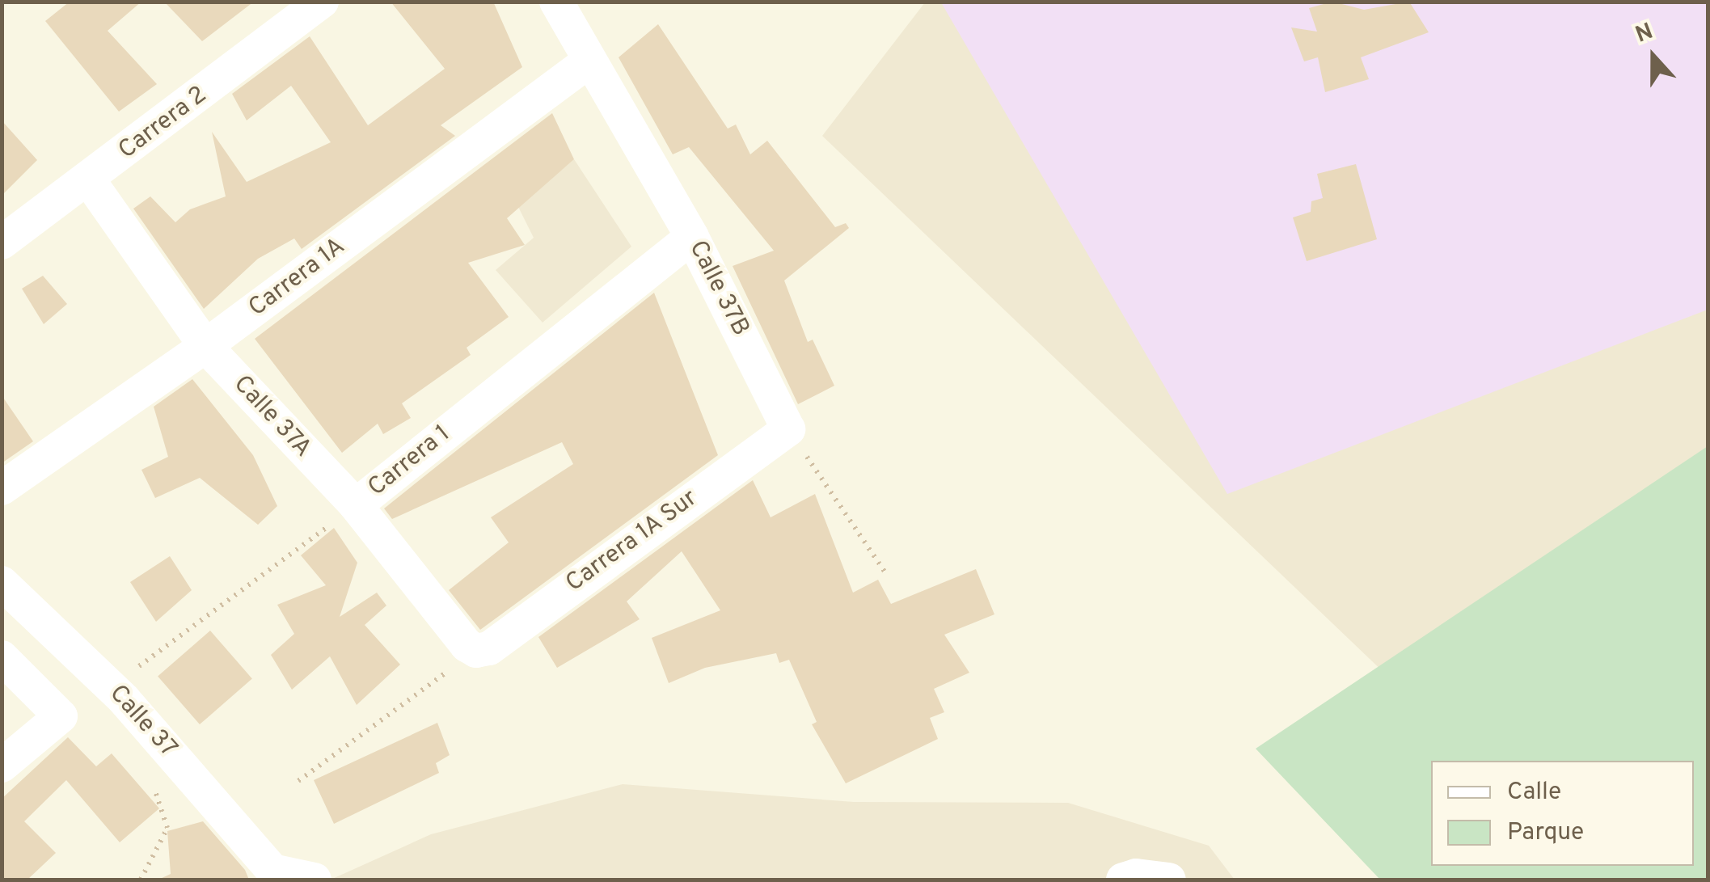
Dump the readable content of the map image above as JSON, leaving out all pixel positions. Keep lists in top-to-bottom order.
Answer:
{
  "streets": {
    "street": [
      "Carrera 2",
      "Carrera 1A",
      "Calle 37B",
      "Calle 37A",
      "Carrera 1",
      "Carrera 1A Sur",
      "Calle 37"
    ]
  },
  "crossings": [
    ["Carrera 2", "Calle 37A"],
    ["Carrera 1A", "Calle 37B"],
    ["Carrera 1A", "Calle 37A"],
    ["Calle 37B", "Carrera 1"],
    ["Calle 37B", "Carrera 1A Sur"],
    ["Calle 37A", "Carrera 1"],
    ["Calle 37A", "Carrera 1A Sur"]
  ],
  "legend": ["Calle", "Parque"],
  "north": "top"
}
